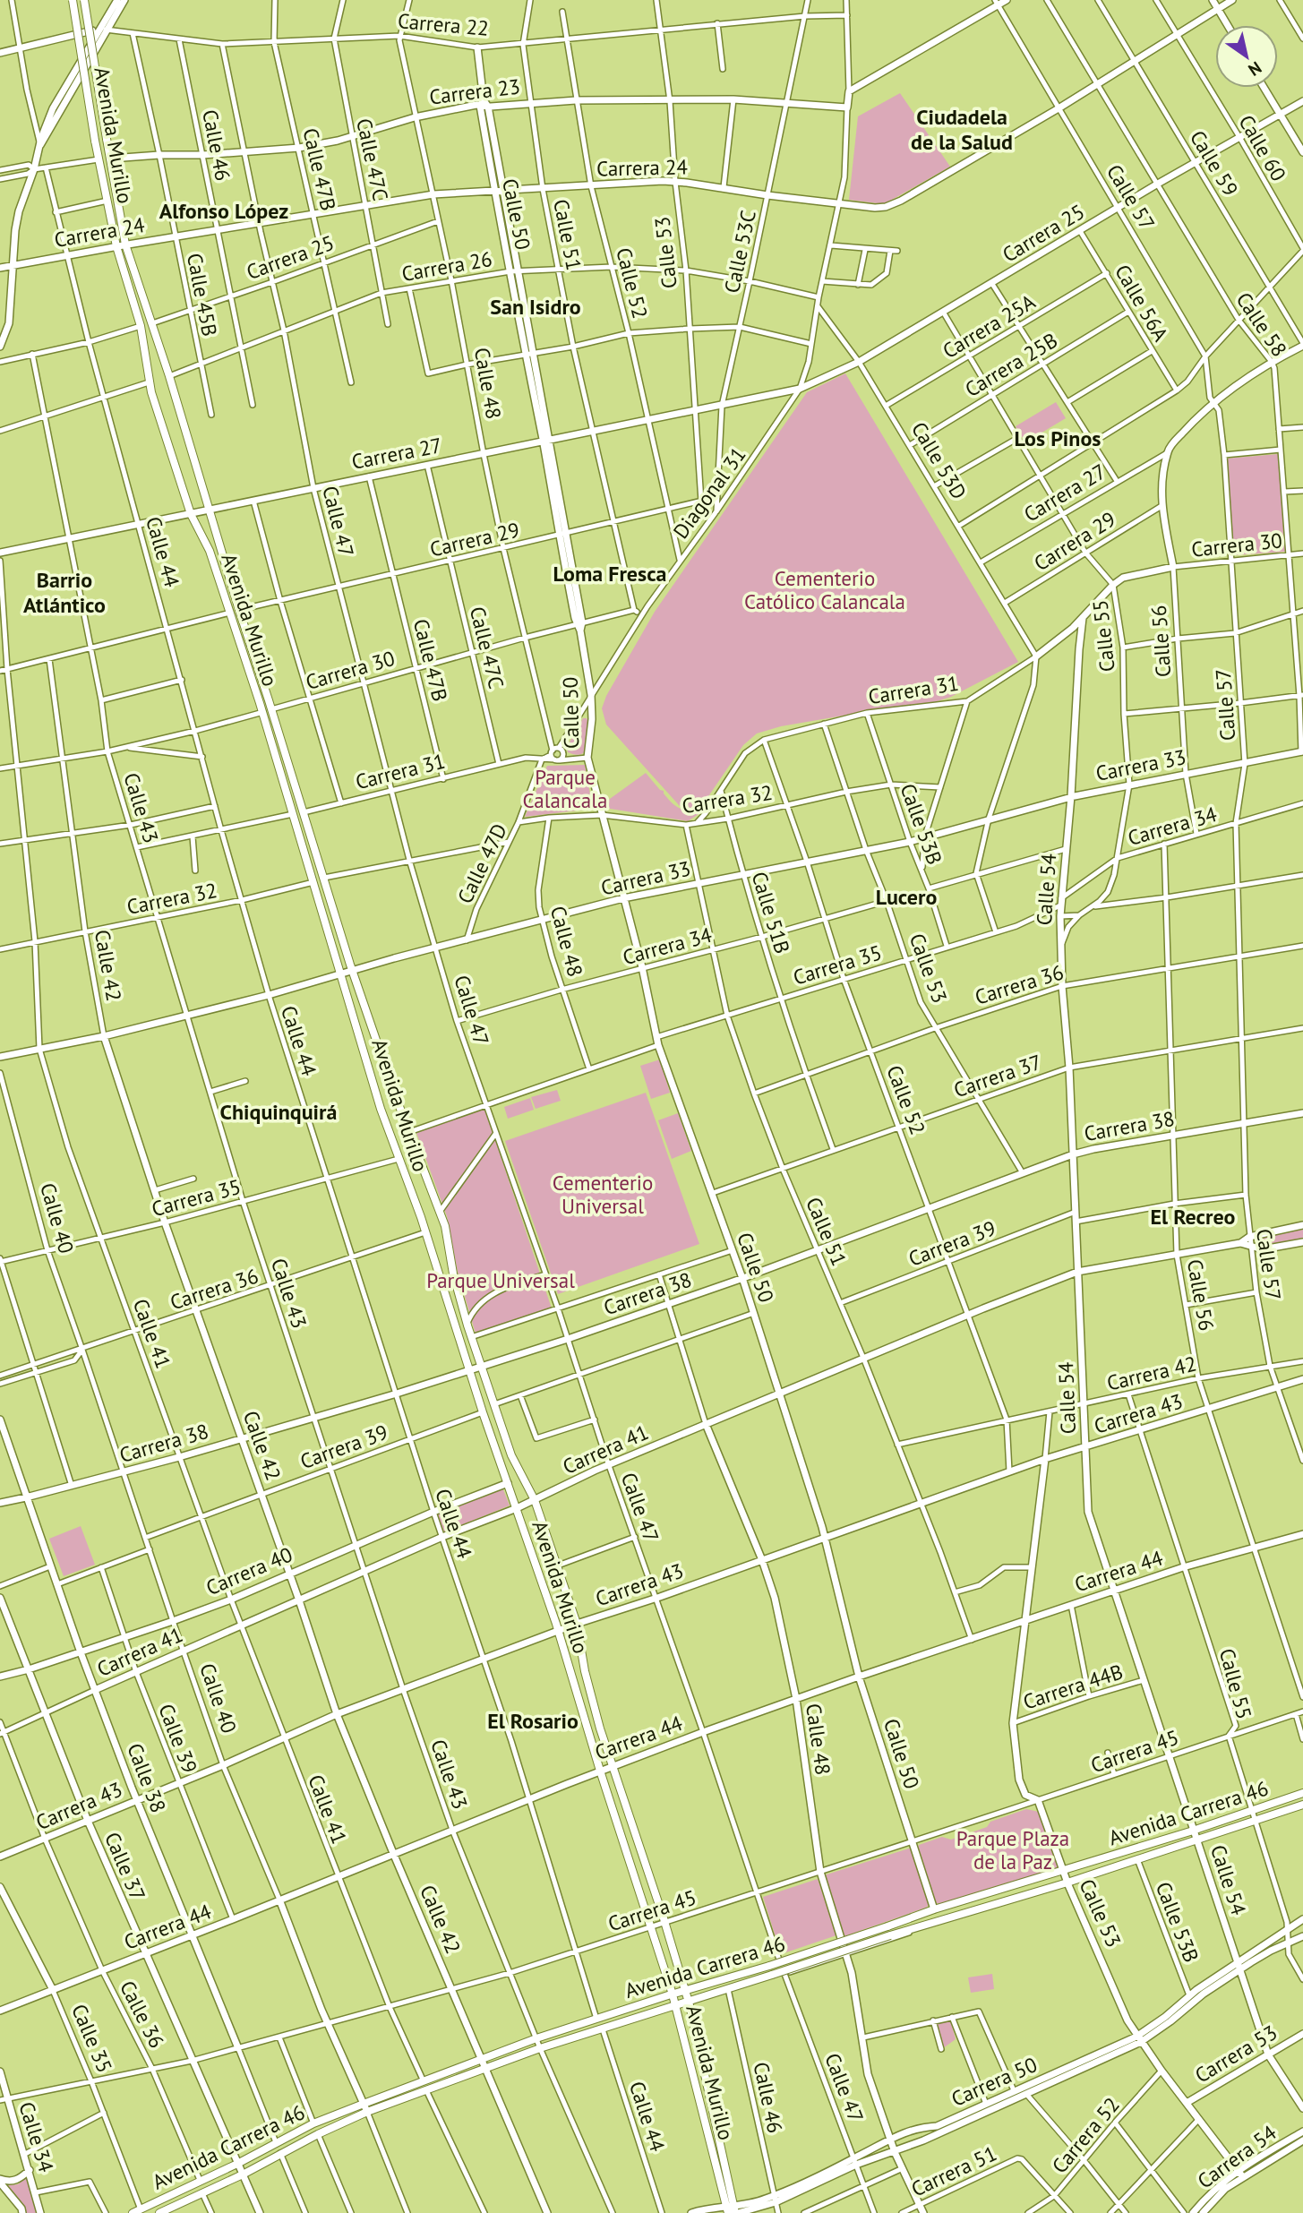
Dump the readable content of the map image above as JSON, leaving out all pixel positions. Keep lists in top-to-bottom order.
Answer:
{
  "streets": {
    "main road": ["Avenida Murillo", "Avenida Carrera 46"],
    "street": [
      "Carrera 22",
      "Carrera 23",
      "Calle 46",
      "Calle 60",
      "Calle 47C",
      "Calle 59",
      "Carrera 24",
      "Calle 47B",
      "Calle 57",
      "Calle 50",
      "Carrera 25",
      "Calle 51",
      "Calle 53C",
      "Calle 53",
      "Carrera 26",
      "Calle 52",
      "Calle 45B",
      "Calle 56A",
      "Calle 58",
      "Carrera 25A",
      "Carrera 25B",
      "Calle 48",
      "Carrera 27",
      "Calle 53D",
      "Diagonal 31",
      "Calle 47",
      "Carrera 29",
      "Carrera 30",
      "Calle 44",
      "Calle 55",
      "Calle 56",
      "Carrera 31",
      "Carrera 33",
      "Carrera 32",
      "Calle 43",
      "Calle 53B",
      "Carrera 34",
      "Calle 47D",
      "Calle 54",
      "Calle 51B",
      "Carrera 35",
      "Calle 42",
      "Carrera 36",
      "Carrera 37",
      "Carrera 38",
      "Calle 40",
      "Carrera 39",
      "Calle 41",
      "Carrera 42",
      "Carrera 43",
      "Carrera 41",
      "Carrera 40",
      "Carrera 44",
      "Carrera 44B",
      "Calle 39",
      "Carrera 45",
      "Calle 38",
      "Calle 37",
      "Calle 36",
      "Calle 35",
      "Carrera 53",
      "Carrera 50",
      "Carrera 52",
      "Calle 34",
      "Carrera 54",
      "Carrera 51"
    ]
  },
  "crossings": [
    ["Carrera 22", "Calle 46"],
    ["Carrera 22", "Calle 47C"],
    ["Carrera 22", "Calle 47B"],
    ["Carrera 22", "Calle 50"],
    ["Carrera 22", "Calle 51"],
    ["Carrera 22", "Calle 53C"],
    ["Carrera 22", "Calle 53"],
    ["Carrera 22", "Calle 52"],
    ["Carrera 22", "Calle 45B"],
    ["Carrera 22", "Calle 48"],
    ["Carrera 22", "Calle 47"],
    ["Carrera 23", "Avenida Murillo"],
    ["Carrera 23", "Calle 46"],
    ["Carrera 23", "Calle 47C"],
    ["Carrera 23", "Calle 47B"],
    ["Carrera 23", "Calle 50"],
    ["Carrera 23", "Calle 51"],
    ["Carrera 23", "Calle 53C"],
    ["Carrera 23", "Calle 53"],
    ["Carrera 23", "Calle 52"],
    ["Carrera 23", "Calle 45B"],
    ["Carrera 23", "Calle 48"],
    ["Carrera 23", "Calle 47"],
    ["Avenida Murillo", "Carrera 24"],
    ["Avenida Murillo", "Carrera 25"],
    ["Avenida Murillo", "Carrera 26"],
    ["Avenida Murillo", "Carrera 27"],
    ["Avenida Murillo", "Carrera 29"],
    ["Avenida Murillo", "Carrera 30"],
    ["Avenida Murillo", "Carrera 31"],
    ["Avenida Murillo", "Carrera 33"],
    ["Avenida Murillo", "Carrera 32"],
    ["Avenida Murillo", "Carrera 35"],
    ["Avenida Murillo", "Carrera 36"],
    ["Avenida Murillo", "Carrera 38"],
    ["Avenida Murillo", "Carrera 39"],
    ["Avenida Murillo", "Carrera 43"],
    ["Avenida Murillo", "Carrera 41"],
    ["Avenida Murillo", "Carrera 40"],
    ["Avenida Murillo", "Carrera 44"],
    ["Avenida Murillo", "Carrera 45"],
    ["Avenida Murillo", "Avenida Carrera 46"],
    ["Avenida Murillo", "Carrera 50"],
    ["Calle 46", "Carrera 24"],
    ["Calle 46", "Carrera 25"],
    ["Calle 46", "Carrera 26"],
    ["Calle 46", "Avenida Carrera 46"],
    ["Calle 46", "Carrera 50"],
    ["Calle 60", "Carrera 24"],
    ["Calle 60", "Carrera 25"],
    ["Calle 47C", "Carrera 24"],
    ["Calle 47C", "Carrera 25"],
    ["Calle 47C", "Carrera 26"],
    ["Calle 47C", "Carrera 27"],
    ["Calle 47C", "Carrera 29"],
    ["Calle 47C", "Carrera 30"],
    ["Calle 47C", "Carrera 31"],
    ["Calle 59", "Carrera 24"],
    ["Calle 59", "Carrera 25"],
    ["Calle 59", "Carrera 27"],
    ["Carrera 24", "Calle 47B"],
    ["Carrera 24", "Calle 57"],
    ["Carrera 24", "Calle 50"],
    ["Carrera 24", "Calle 51"],
    ["Carrera 24", "Calle 53C"],
    ["Carrera 24", "Calle 53"],
    ["Carrera 24", "Calle 52"],
    ["Carrera 24", "Calle 45B"],
    ["Carrera 24", "Calle 58"],
    ["Carrera 24", "Calle 48"],
    ["Carrera 24", "Calle 47"],
    ["Carrera 24", "Calle 44"],
    ["Calle 47B", "Carrera 25"],
    ["Calle 47B", "Carrera 26"],
    ["Calle 47B", "Carrera 27"],
    ["Calle 47B", "Carrera 29"],
    ["Calle 47B", "Carrera 30"],
    ["Calle 47B", "Carrera 31"],
    ["Calle 57", "Carrera 25"],
    ["Calle 57", "Carrera 27"],
    ["Calle 57", "Carrera 30"],
    ["Calle 57", "Carrera 33"],
    ["Calle 57", "Carrera 34"],
    ["Calle 57", "Carrera 36"],
    ["Calle 57", "Carrera 37"],
    ["Calle 57", "Carrera 38"],
    ["Calle 57", "Carrera 42"],
    ["Calle 57", "Carrera 43"],
    ["Calle 57", "Carrera 41"],
    ["Calle 50", "Carrera 26"],
    ["Calle 50", "Carrera 27"],
    ["Calle 50", "Diagonal 31"],
    ["Calle 50", "Carrera 29"],
    ["Calle 50", "Carrera 30"],
    ["Calle 50", "Carrera 31"],
    ["Calle 50", "Carrera 33"],
    ["Calle 50", "Carrera 32"],
    ["Calle 50", "Carrera 34"],
    ["Calle 50", "Carrera 35"],
    ["Calle 50", "Carrera 37"],
    ["Calle 50", "Carrera 38"],
    ["Calle 50", "Carrera 43"],
    ["Calle 50", "Carrera 41"],
    ["Calle 50", "Carrera 44"],
    ["Calle 50", "Carrera 45"],
    ["Calle 50", "Avenida Carrera 46"],
    ["Carrera 25", "Calle 45B"],
    ["Carrera 25", "Calle 56A"],
    ["Carrera 25", "Calle 58"],
    ["Carrera 25", "Calle 48"],
    ["Carrera 25", "Carrera 27"],
    ["Carrera 25", "Calle 53D"],
    ["Carrera 25", "Diagonal 31"],
    ["Carrera 25", "Calle 47"],
    ["Carrera 25", "Calle 55"],
    ["Calle 51", "Carrera 26"],
    ["Calle 51", "Carrera 27"],
    ["Calle 51", "Carrera 29"],
    ["Calle 51", "Carrera 30"],
    ["Calle 51", "Carrera 33"],
    ["Calle 51", "Carrera 32"],
    ["Calle 51", "Carrera 34"],
    ["Calle 51", "Carrera 35"],
    ["Calle 51", "Carrera 36"],
    ["Calle 51", "Carrera 37"],
    ["Calle 51", "Carrera 38"],
    ["Calle 51", "Carrera 39"],
    ["Calle 51", "Carrera 42"],
    ["Calle 51", "Carrera 43"],
    ["Calle 51", "Carrera 41"],
    ["Calle 51", "Carrera 44"],
    ["Calle 53C", "Carrera 26"],
    ["Calle 53C", "Carrera 27"],
    ["Calle 53C", "Diagonal 31"],
    ["Calle 53C", "Carrera 29"],
    ["Calle 53", "Carrera 26"],
    ["Calle 53", "Carrera 27"],
    ["Calle 53", "Carrera 29"],
    ["Calle 53", "Carrera 31"],
    ["Calle 53", "Carrera 33"],
    ["Calle 53", "Carrera 32"],
    ["Calle 53", "Carrera 34"],
    ["Calle 53", "Carrera 35"],
    ["Calle 53", "Carrera 36"],
    ["Calle 53", "Carrera 37"],
    ["Calle 53", "Carrera 38"],
    ["Calle 53", "Carrera 42"],
    ["Calle 53", "Carrera 43"],
    ["Calle 53", "Carrera 44"],
    ["Calle 53", "Carrera 44B"],
    ["Calle 53", "Carrera 45"],
    ["Calle 53", "Avenida Carrera 46"],
    ["Calle 53", "Carrera 53"],
    ["Calle 53", "Carrera 50"],
    ["Calle 53", "Carrera 52"],
    ["Calle 53", "Carrera 54"],
    ["Carrera 26", "Calle 52"],
    ["Carrera 26", "Calle 45B"],
    ["Carrera 26", "Calle 48"],
    ["Carrera 26", "Calle 47"],
    ["Calle 52", "Carrera 27"],
    ["Calle 52", "Diagonal 31"],
    ["Calle 52", "Carrera 29"],
    ["Calle 52", "Carrera 31"],
    ["Calle 52", "Carrera 33"],
    ["Calle 52", "Carrera 32"],
    ["Calle 52", "Carrera 34"],
    ["Calle 52", "Carrera 35"],
    ["Calle 52", "Carrera 36"],
    ["Calle 52", "Carrera 37"],
    ["Calle 52", "Carrera 38"],
    ["Calle 52", "Carrera 39"],
    ["Calle 52", "Carrera 42"],
    ["Calle 52", "Carrera 43"],
    ["Calle 52", "Carrera 41"],
    ["Calle 56A", "Carrera 25A"],
    ["Calle 56A", "Carrera 25B"],
    ["Calle 58", "Carrera 27"],
    ["Calle 58", "Carrera 30"],
    ["Calle 58", "Carrera 33"],
    ["Carrera 25A", "Calle 53D"],
    ["Carrera 25A", "Calle 55"],
    ["Carrera 25B", "Calle 53D"],
    ["Carrera 25B", "Calle 55"],
    ["Calle 48", "Carrera 27"],
    ["Calle 48", "Diagonal 31"],
    ["Calle 48", "Carrera 29"],
    ["Calle 48", "Carrera 30"],
    ["Calle 48", "Carrera 31"],
    ["Calle 48", "Carrera 33"],
    ["Calle 48", "Carrera 32"],
    ["Calle 48", "Carrera 34"],
    ["Calle 48", "Carrera 38"],
    ["Calle 48", "Carrera 43"],
    ["Calle 48", "Carrera 41"],
    ["Calle 48", "Carrera 44"],
    ["Calle 48", "Carrera 45"],
    ["Calle 48", "Carrera 50"],
    ["Calle 48", "Carrera 51"],
    ["Carrera 27", "Calle 53D"],
    ["Carrera 27", "Diagonal 31"],
    ["Carrera 27", "Calle 47"],
    ["Carrera 27", "Calle 44"],
    ["Carrera 27", "Calle 55"],
    ["Carrera 27", "Calle 56"],
    ["Carrera 27", "Calle 43"],
    ["Calle 53D", "Diagonal 31"],
    ["Calle 53D", "Carrera 29"],
    ["Calle 53D", "Carrera 31"],
    ["Diagonal 31", "Carrera 31"],
    ["Calle 47", "Carrera 29"],
    ["Calle 47", "Carrera 30"],
    ["Calle 47", "Carrera 31"],
    ["Calle 47", "Carrera 33"],
    ["Calle 47", "Carrera 34"],
    ["Calle 47", "Carrera 38"],
    ["Calle 47", "Carrera 43"],
    ["Calle 47", "Carrera 41"],
    ["Calle 47", "Carrera 44"],
    ["Calle 47", "Carrera 45"],
    ["Calle 47", "Carrera 50"],
    ["Carrera 29", "Calle 55"],
    ["Carrera 29", "Calle 56"],
    ["Carrera 30", "Calle 44"],
    ["Carrera 30", "Calle 56"],
    ["Carrera 30", "Carrera 31"],
    ["Carrera 30", "Calle 43"],
    ["Carrera 30", "Calle 42"],
    ["Carrera 30", "Calle 41"],
    ["Calle 44", "Carrera 33"],
    ["Calle 44", "Carrera 32"],
    ["Calle 44", "Carrera 35"],
    ["Calle 44", "Carrera 36"],
    ["Calle 44", "Carrera 38"],
    ["Calle 44", "Carrera 39"],
    ["Calle 44", "Carrera 43"],
    ["Calle 44", "Carrera 41"],
    ["Calle 44", "Carrera 40"],
    ["Calle 44", "Carrera 44"],
    ["Calle 44", "Carrera 45"],
    ["Calle 44", "Avenida Carrera 46"],
    ["Calle 55", "Carrera 31"],
    ["Calle 55", "Carrera 33"],
    ["Calle 55", "Carrera 34"],
    ["Calle 55", "Calle 54"],
    ["Calle 55", "Carrera 42"],
    ["Calle 55", "Carrera 43"],
    ["Calle 55", "Carrera 44"],
    ["Calle 55", "Carrera 45"],
    ["Calle 55", "Avenida Carrera 46"],
    ["Calle 55", "Carrera 50"],
    ["Calle 56", "Carrera 31"],
    ["Calle 56", "Carrera 33"],
    ["Calle 56", "Carrera 34"],
    ["Calle 56", "Carrera 36"],
    ["Calle 56", "Carrera 37"],
    ["Calle 56", "Carrera 38"],
    ["Calle 56", "Carrera 42"],
    ["Calle 56", "Carrera 43"],
    ["Calle 56", "Carrera 41"],
    ["Calle 56", "Carrera 44"],
    ["Carrera 31", "Carrera 32"],
    ["Carrera 31", "Calle 53B"],
    ["Carrera 31", "Calle 47D"],
    ["Carrera 31", "Calle 54"],
    ["Carrera 31", "Calle 51B"],
    ["Carrera 33", "Calle 43"],
    ["Carrera 33", "Calle 53B"],
    ["Carrera 33", "Calle 47D"],
    ["Carrera 33", "Calle 54"],
    ["Carrera 33", "Calle 51B"],
    ["Carrera 33", "Calle 42"],
    ["Carrera 33", "Calle 41"],
    ["Carrera 32", "Calle 43"],
    ["Carrera 32", "Calle 53B"],
    ["Carrera 32", "Calle 47D"],
    ["Carrera 32", "Calle 51B"],
    ["Carrera 32", "Calle 42"],
    ["Carrera 32", "Calle 41"],
    ["Calle 43", "Carrera 35"],
    ["Calle 43", "Carrera 36"],
    ["Calle 43", "Carrera 38"],
    ["Calle 43", "Carrera 39"],
    ["Calle 43", "Carrera 43"],
    ["Calle 43", "Carrera 41"],
    ["Calle 43", "Carrera 40"],
    ["Calle 43", "Carrera 44"],
    ["Calle 43", "Carrera 45"],
    ["Calle 43", "Avenida Carrera 46"],
    ["Calle 53B", "Carrera 35"],
    ["Calle 53B", "Avenida Carrera 46"],
    ["Calle 53B", "Carrera 50"],
    ["Carrera 34", "Calle 54"],
    ["Carrera 34", "Calle 51B"],
    ["Carrera 34", "Carrera 35"],
    ["Calle 54", "Carrera 35"],
    ["Calle 54", "Carrera 36"],
    ["Calle 54", "Carrera 37"],
    ["Calle 54", "Carrera 38"],
    ["Calle 54", "Carrera 39"],
    ["Calle 54", "Carrera 42"],
    ["Calle 54", "Carrera 43"],
    ["Calle 54", "Carrera 41"],
    ["Calle 54", "Carrera 44"],
    ["Calle 54", "Carrera 44B"],
    ["Calle 54", "Carrera 45"],
    ["Calle 54", "Avenida Carrera 46"],
    ["Calle 54", "Carrera 53"],
    ["Calle 54", "Carrera 50"],
    ["Calle 51B", "Carrera 35"],
    ["Calle 51B", "Carrera 36"],
    ["Calle 51B", "Carrera 37"],
    ["Carrera 35", "Calle 42"],
    ["Carrera 35", "Calle 40"],
    ["Carrera 35", "Calle 41"],
    ["Calle 42", "Carrera 36"],
    ["Calle 42", "Carrera 38"],
    ["Calle 42", "Carrera 39"],
    ["Calle 42", "Carrera 43"],
    ["Calle 42", "Carrera 41"],
    ["Calle 42", "Carrera 40"],
    ["Calle 42", "Carrera 44"],
    ["Calle 42", "Carrera 45"],
    ["Calle 42", "Avenida Carrera 46"],
    ["Carrera 36", "Calle 40"],
    ["Carrera 36", "Calle 41"],
    ["Carrera 38", "Calle 40"],
    ["Carrera 38", "Calle 41"],
    ["Carrera 38", "Calle 38"],
    ["Calle 40", "Carrera 39"],
    ["Calle 40", "Carrera 43"],
    ["Calle 40", "Carrera 41"],
    ["Calle 40", "Carrera 40"],
    ["Calle 40", "Carrera 44"],
    ["Calle 40", "Carrera 45"],
    ["Calle 40", "Avenida Carrera 46"],
    ["Carrera 39", "Calle 41"],
    ["Calle 41", "Carrera 43"],
    ["Calle 41", "Carrera 41"],
    ["Calle 41", "Carrera 40"],
    ["Calle 41", "Carrera 44"],
    ["Calle 41", "Carrera 45"],
    ["Calle 41", "Avenida Carrera 46"],
    ["Carrera 43", "Calle 39"],
    ["Carrera 43", "Calle 38"],
    ["Carrera 43", "Calle 37"],
    ["Carrera 43", "Calle 36"],
    ["Carrera 41", "Calle 39"],
    ["Carrera 41", "Calle 38"],
    ["Carrera 41", "Calle 37"],
    ["Carrera 41", "Calle 36"],
    ["Carrera 40", "Calle 39"],
    ["Carrera 40", "Calle 38"],
    ["Carrera 40", "Calle 37"],
    ["Carrera 44", "Calle 39"],
    ["Carrera 44", "Calle 38"],
    ["Carrera 44", "Calle 37"],
    ["Carrera 44", "Calle 36"],
    ["Carrera 44", "Calle 35"],
    ["Carrera 45", "Calle 38"],
    ["Carrera 45", "Calle 37"],
    ["Carrera 45", "Calle 36"],
    ["Carrera 45", "Calle 35"],
    ["Carrera 45", "Calle 34"],
    ["Calle 38", "Avenida Carrera 46"],
    ["Avenida Carrera 46", "Calle 37"],
    ["Avenida Carrera 46", "Calle 36"],
    ["Avenida Carrera 46", "Calle 35"],
    ["Carrera 52", "Carrera 51"]
  ],
  "districts": [
    "Ciudadela de la Salud",
    "Alfonso López",
    "San Isidro",
    "Los Pinos",
    "Loma Fresca",
    "Barrio Atlántico",
    "Lucero",
    "Chiquinquirá",
    "El Recreo",
    "El Rosario"
  ],
  "parks": [
    "Cementerio Católico Calancala",
    "Parque Calancala",
    "Cementerio Universal",
    "Parque Universal",
    "Parque Plaza de la Paz"
  ],
  "north": "bottom right"
}
